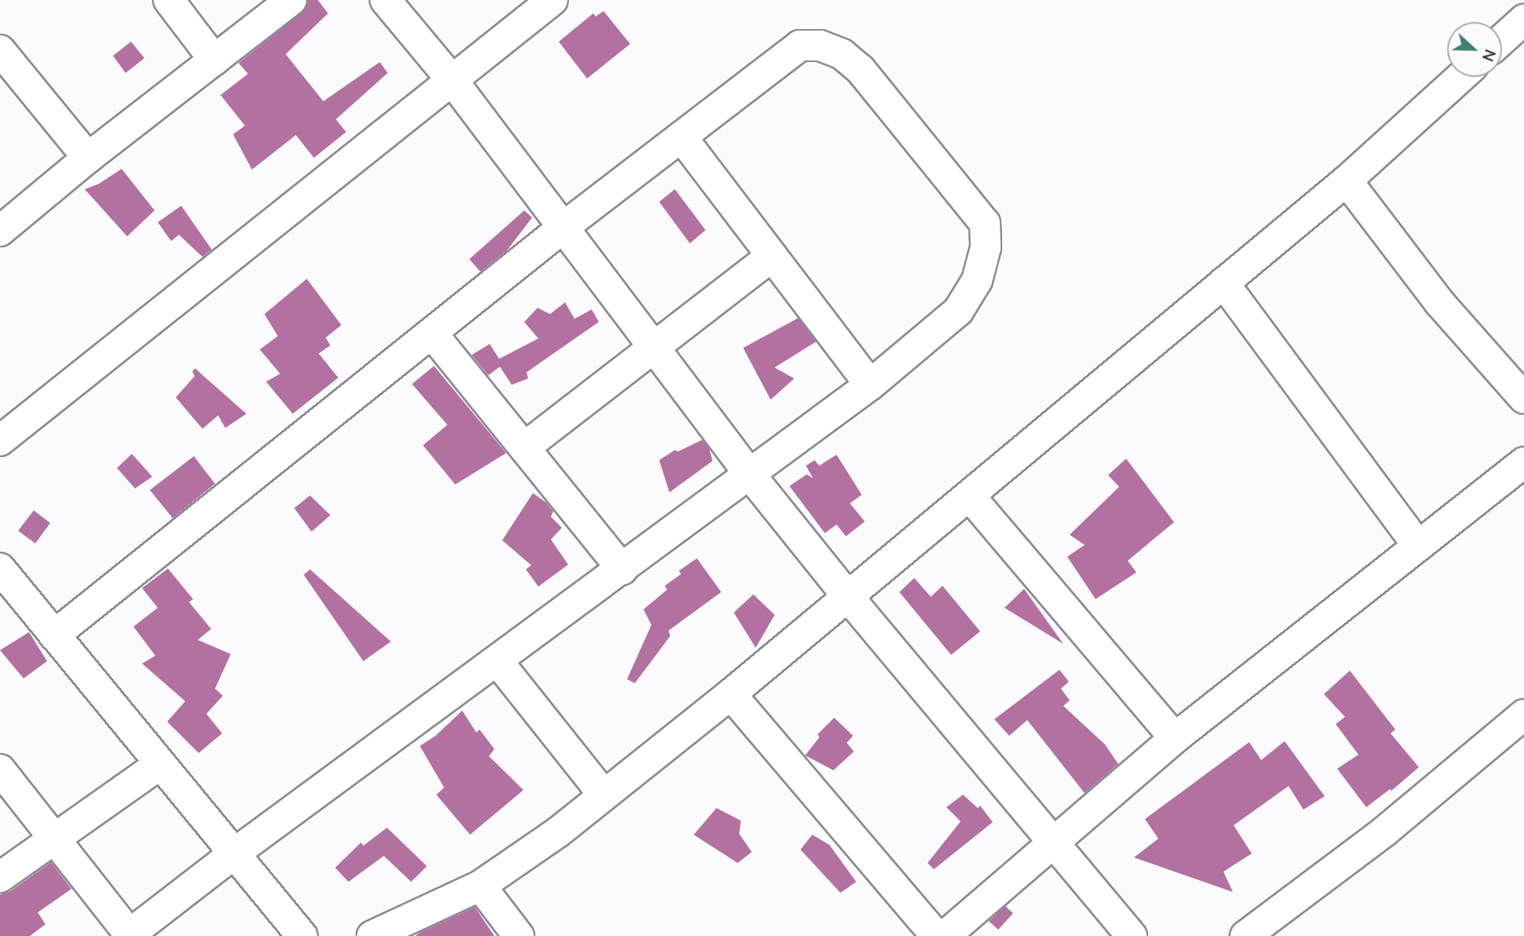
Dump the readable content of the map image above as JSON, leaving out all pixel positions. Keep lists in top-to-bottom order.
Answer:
{
  "north": "right"
}
